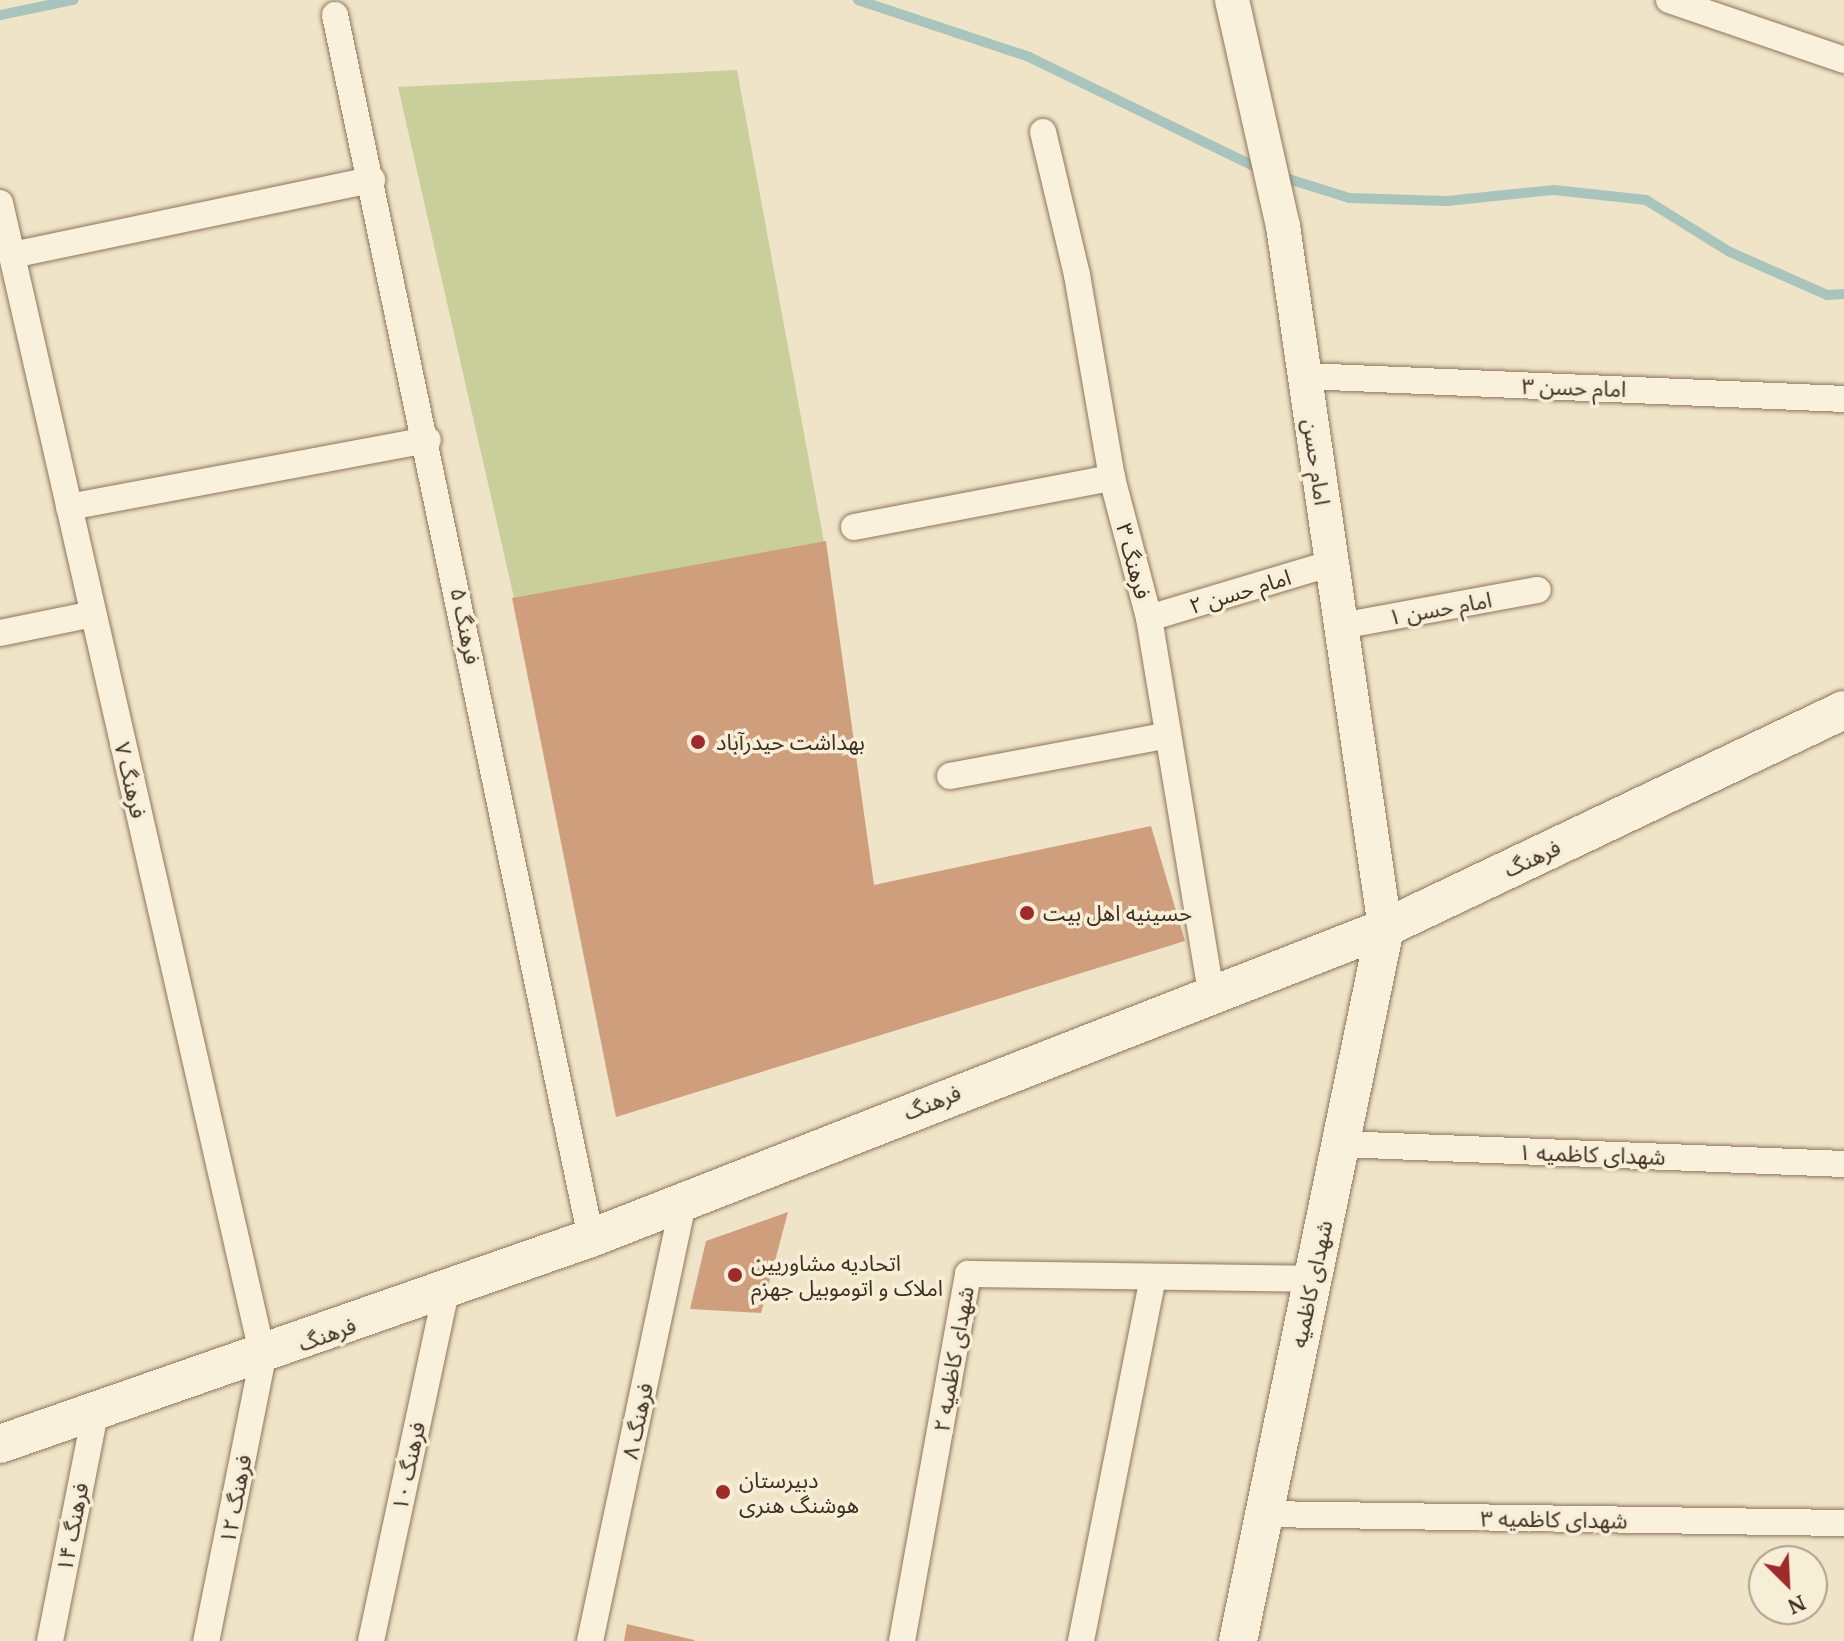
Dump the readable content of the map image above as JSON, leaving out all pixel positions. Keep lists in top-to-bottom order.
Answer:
{
  "streets": {
    "main road": ["فرهنگ", "شهدای کاظمیه"],
    "street": [
      "امام حسن ۳",
      "امام حسن",
      "فرهنگ ۳",
      "امام حسن ۲",
      "امام حسن ۱",
      "فرهنگ ۵",
      "فرهنگ ۷",
      "شهدای کاظمیه ۱",
      "شهدای کاظمیه ۲",
      "فرهنگ ۸",
      "فرهنگ ۱۰",
      "فرهنگ ۱۲",
      "شهدای کاظمیه ۳",
      "فرهنگ ۱۴"
    ]
  },
  "crossings": [
    ["امام حسن ۳", "امام حسن"],
    ["امام حسن", "امام حسن ۲"],
    ["امام حسن", "امام حسن ۱"],
    ["امام حسن", "فرهنگ"],
    ["امام حسن", "شهدای کاظمیه"],
    ["فرهنگ ۳", "امام حسن ۲"],
    ["فرهنگ ۳", "فرهنگ"],
    ["فرهنگ ۵", "فرهنگ"],
    ["فرهنگ ۷", "فرهنگ"],
    ["فرهنگ ۷", "فرهنگ ۱۲"],
    ["فرهنگ", "شهدای کاظمیه"],
    ["فرهنگ", "فرهنگ ۸"],
    ["فرهنگ", "فرهنگ ۱۰"],
    ["فرهنگ", "فرهنگ ۱۲"],
    ["فرهنگ", "فرهنگ ۱۴"],
    ["شهدای کاظمیه ۱", "شهدای کاظمیه"],
    ["شهدای کاظمیه", "شهدای کاظمیه ۲"],
    ["شهدای کاظمیه", "شهدای کاظمیه ۳"]
  ],
  "places": [
    "بهداشت حیدرآباد",
    "حسینیه اهل بیت",
    "اتحادیه مشاوریین املاک و اتوموبیل جهزم",
    "دبیرستان هوشنگ هنری"
  ],
  "north": "bottom right"
}
